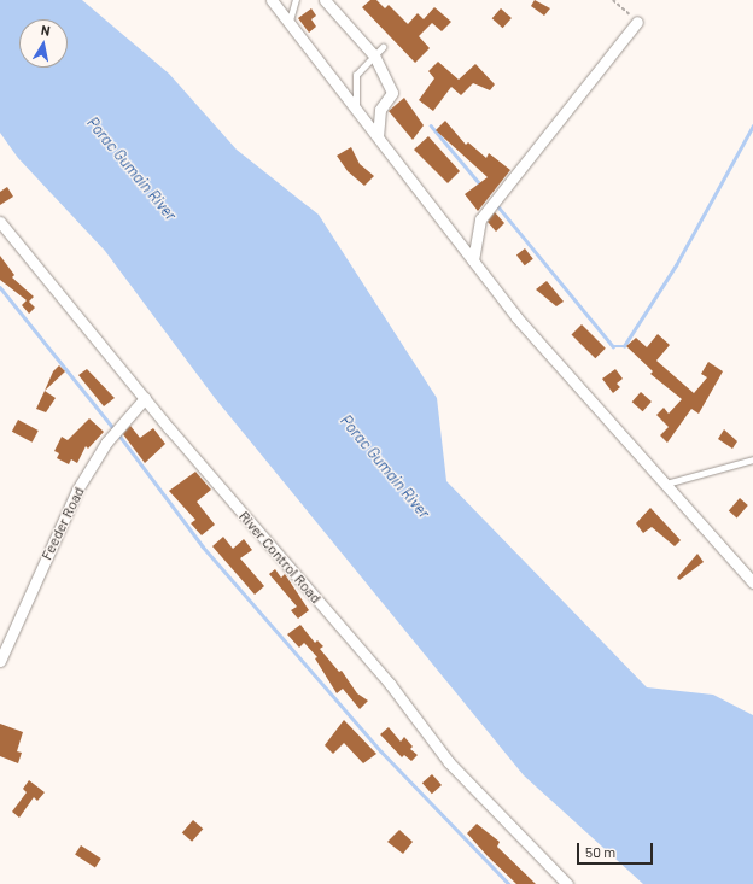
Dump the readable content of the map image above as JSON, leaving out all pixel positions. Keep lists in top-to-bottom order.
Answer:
{
  "streets": {
    "street": ["Feeder Road", "River Control Road"]
  },
  "crossings": [
    ["Feeder Road", "River Control Road"]
  ],
  "water": ["Porac Gumain River"],
  "scale_bar": "50 m",
  "north": "top"
}
